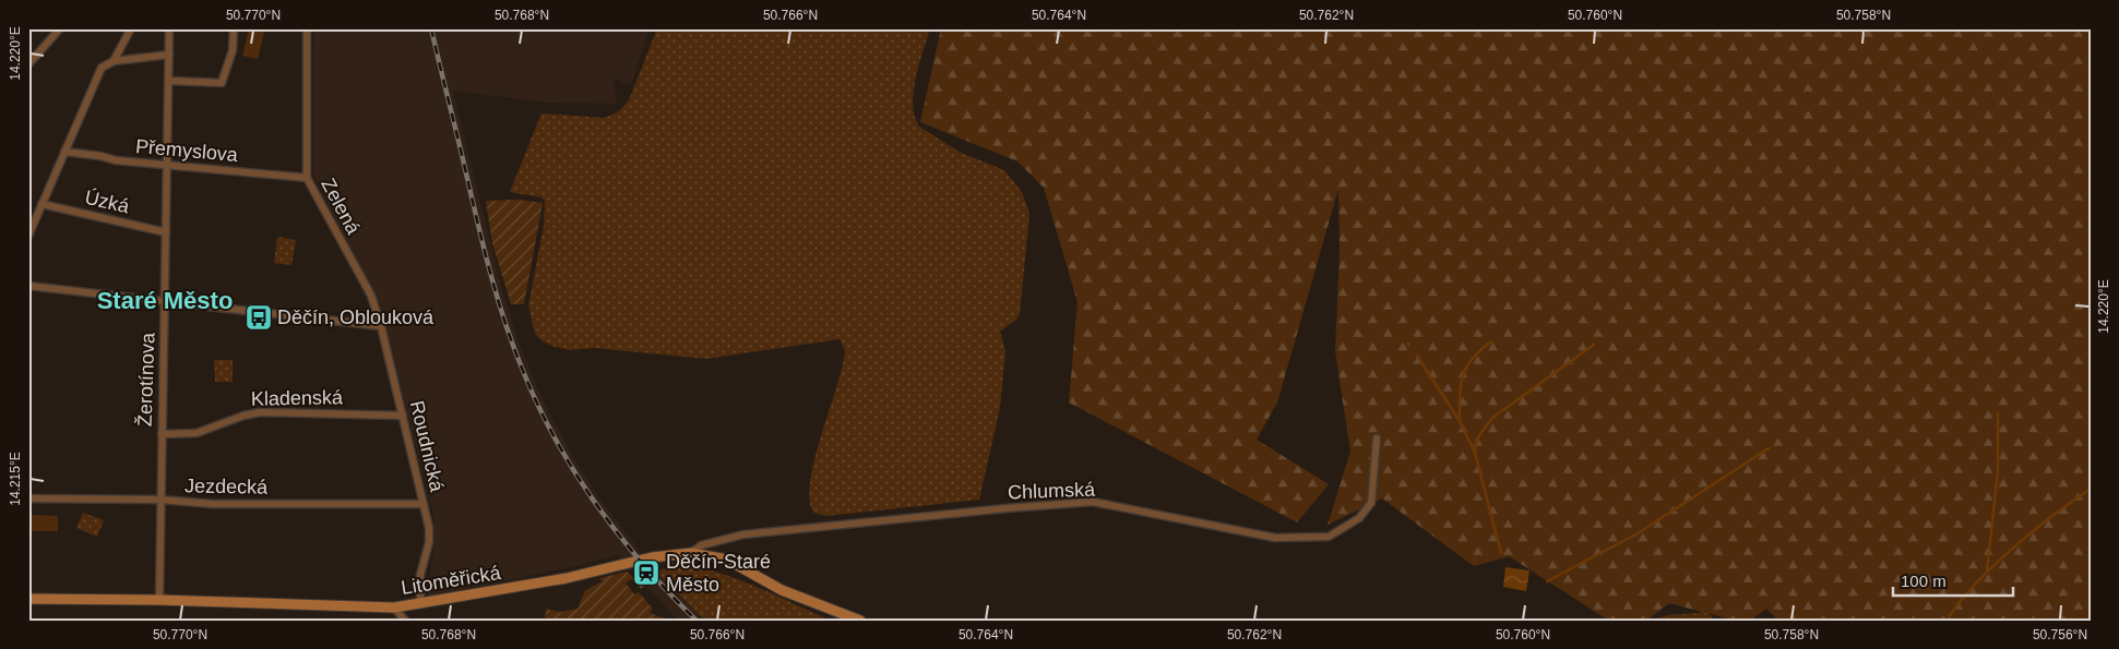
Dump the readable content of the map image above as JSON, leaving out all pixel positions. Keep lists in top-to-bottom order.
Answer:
{
  "streets": {
    "main road": ["Litoměřická"],
    "street": [
      "Přemyslova",
      "Úzká",
      "Zelená",
      "Žerotínova",
      "Kladenská",
      "Roudnická",
      "Jezdecká",
      "Chlumská"
    ]
  },
  "crossings": [
    ["Přemyslova", "Zelená"],
    ["Přemyslova", "Žerotínova"],
    ["Úzká", "Žerotínova"],
    ["Zelená", "Roudnická"],
    ["Žerotínova", "Kladenská"],
    ["Žerotínova", "Jezdecká"],
    ["Žerotínova", "Litoměřická"],
    ["Kladenská", "Roudnická"],
    ["Roudnická", "Jezdecká"],
    ["Roudnická", "Litoměřická"],
    ["Chlumská", "Litoměřická"]
  ],
  "districts": ["Staré Město"],
  "places": {
    "bus stop": ["Děčín, Oblouková"],
    "station": ["Děčín-Staré Město"]
  },
  "scale_bar": "100 m",
  "coordinates": [
    "50.770°N",
    "50.768°N",
    "50.766°N",
    "50.764°N",
    "50.762°N",
    "50.760°N",
    "50.758°N",
    "14.220°E",
    "14.215°E",
    "50.756°N"
  ]
}
